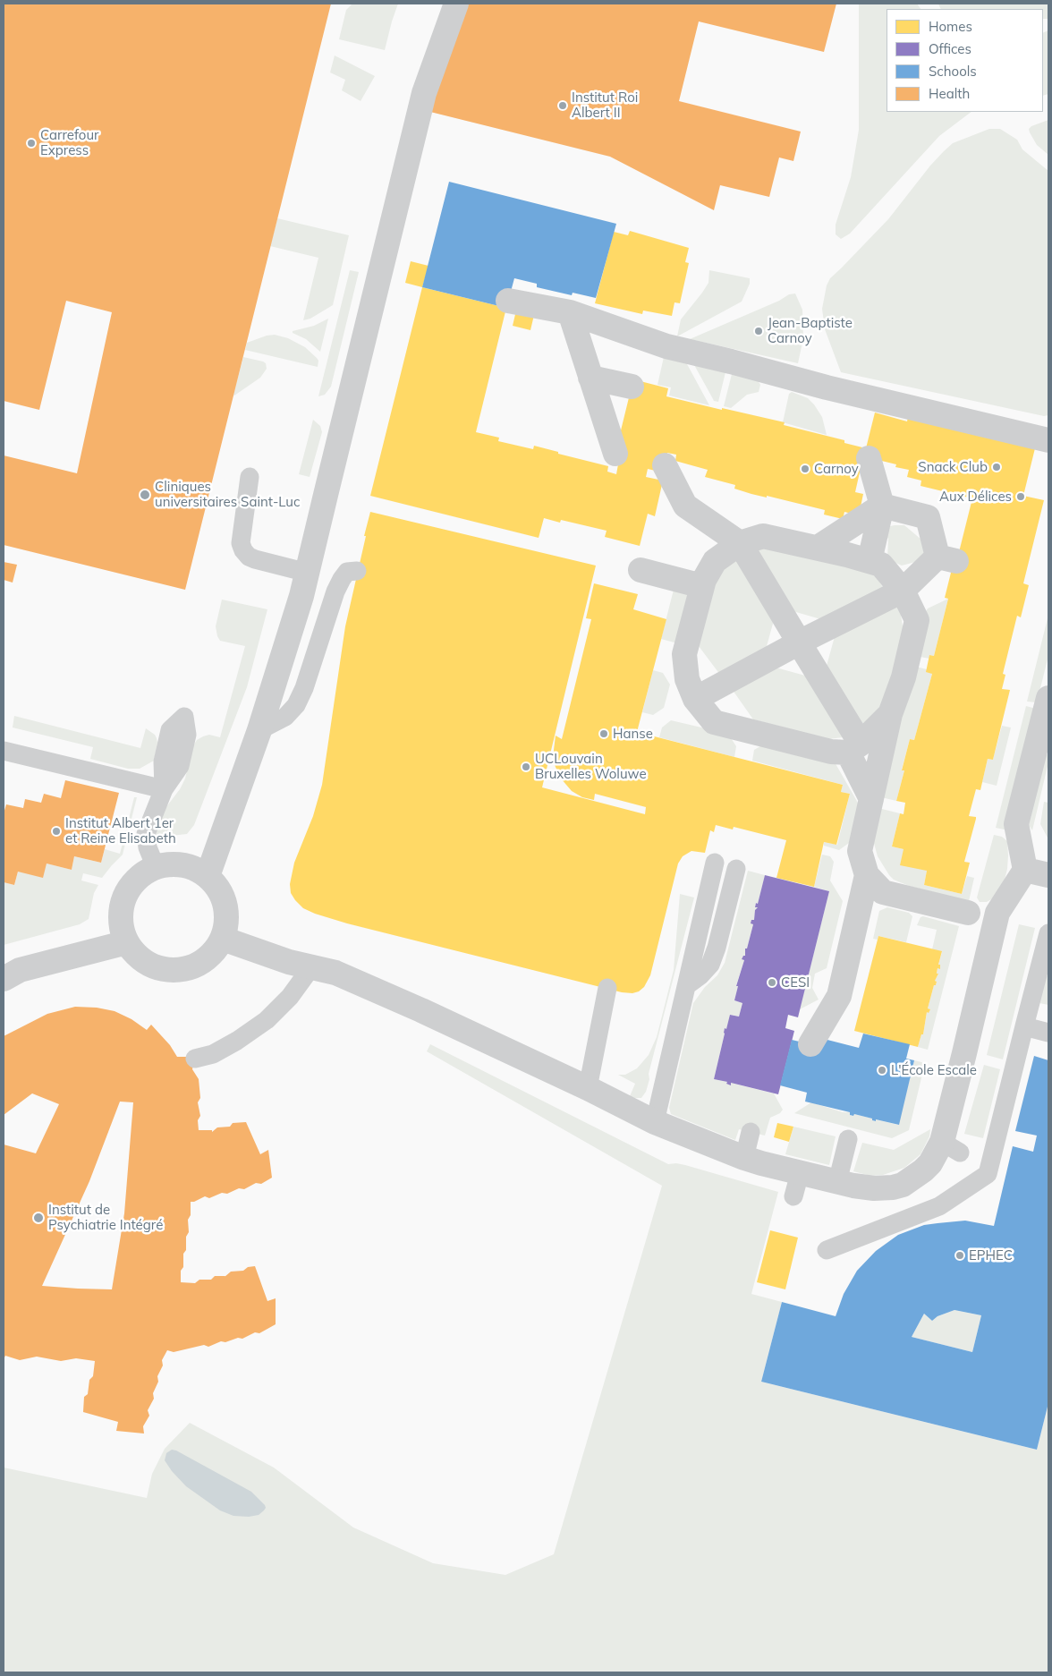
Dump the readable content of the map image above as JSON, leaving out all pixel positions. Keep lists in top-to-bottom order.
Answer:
{
  "places": [
    "Institut Roi Albert II",
    "Carrefour Express",
    "Jean-Baptiste Carnoy",
    "Snack Club",
    "Carnoy",
    "Cliniques universitaires Saint-Luc",
    "Aux Délices",
    "Hanse",
    "UCLouvain Bruxelles Woluwe",
    "Institut Albert 1er et Reine Elisabeth",
    "CESI",
    "L'École Escale",
    "Institut de Psychiatrie Intégré",
    "EPHEC"
  ],
  "legend": [
    "Homes",
    "Offices",
    "Schools",
    "Health"
  ]
}
